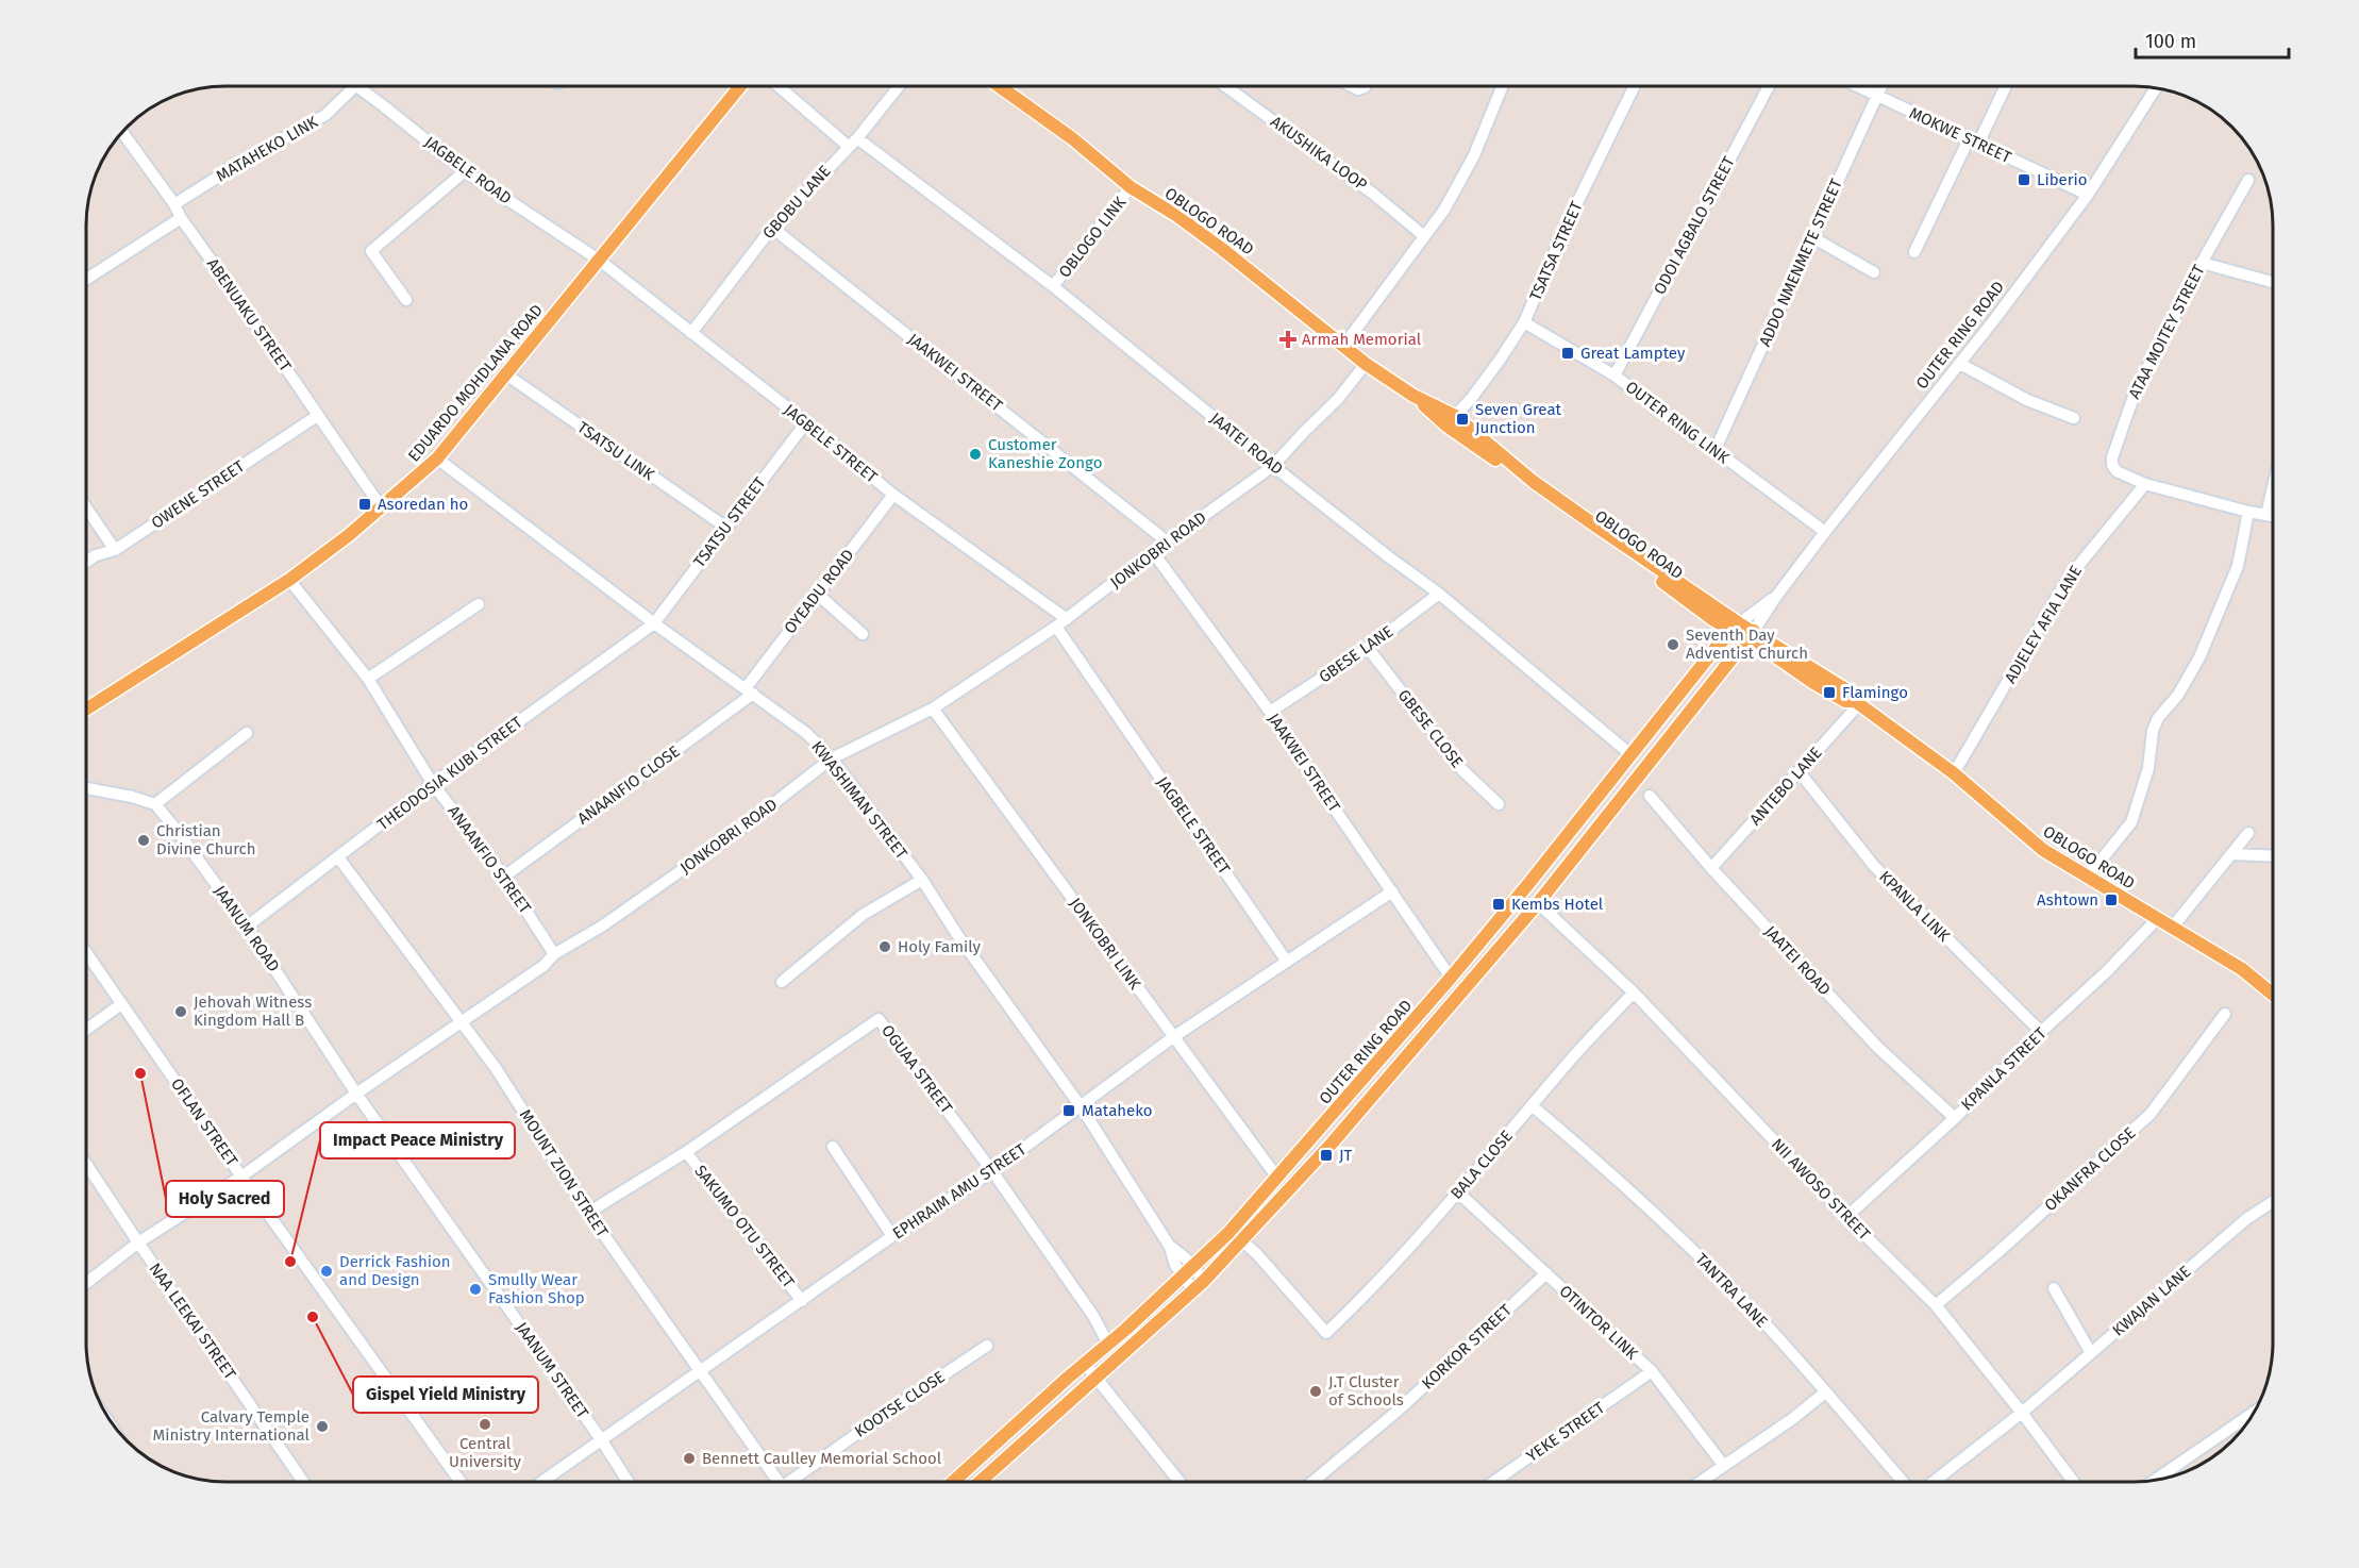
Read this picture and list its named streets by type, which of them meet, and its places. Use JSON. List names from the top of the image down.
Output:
{
  "streets": {
    "main road": ["OBLOGO ROAD", "OUTER RING ROAD", "EDUARDO MOHDLANA ROAD"],
    "street": [
      "MOKWE STREET",
      "MATAHEKO LINK",
      "AKUSHIKA LOOP",
      "JAGBELE ROAD",
      "GBOBU LANE",
      "ODOI AGBALO STREET",
      "OBLOGO LINK",
      "TSATSA STREET",
      "ADDO NMENMETE STREET",
      "ABENUAKU STREET",
      "ATAA MOITEY STREET",
      "JAAKWEI STREET",
      "OUTER RING LINK",
      "JAGBELE STREET",
      "JAATEI ROAD",
      "TSATSU LINK",
      "OWENE STREET",
      "TSATSU STREET",
      "JONKOBRI ROAD",
      "OYEADU ROAD",
      "ADJELEY AFIA LANE",
      "GBESE LANE",
      "GBESE CLOSE",
      "THEODOSIA KUBI STREET",
      "ANAANFIO CLOSE",
      "ANTEBO LANE",
      "KWASHIMAN STREET",
      "ANAANFIO STREET",
      "KPANLA LINK",
      "JAANUM ROAD",
      "JONKOBRI LINK",
      "OGUAA STREET",
      "KPANLA STREET",
      "OFLAN STREET",
      "BALA CLOSE",
      "OKANFRA CLOSE",
      "MOUNT ZION STREET",
      "NII AWOSO STREET",
      "EPHRAIM AMU STREET",
      "SAKUMO OTU STREET",
      "TANTRA LANE",
      "KWAJAN LANE",
      "NAA LEEKAI STREET",
      "OTINTOR LINK",
      "KORKOR STREET",
      "JAANUM STREET",
      "KOOTSE CLOSE",
      "YEKE STREET"
    ]
  },
  "crossings": [
    ["MOKWE STREET", "ADDO NMENMETE STREET"],
    ["MOKWE STREET", "OUTER RING ROAD"],
    ["MATAHEKO LINK", "JAGBELE ROAD"],
    ["MATAHEKO LINK", "ABENUAKU STREET"],
    ["JAGBELE ROAD", "EDUARDO MOHDLANA ROAD"],
    ["JAGBELE ROAD", "JAGBELE STREET"],
    ["GBOBU LANE", "JAAKWEI STREET"],
    ["GBOBU LANE", "JAGBELE STREET"],
    ["GBOBU LANE", "JAATEI ROAD"],
    ["OBLOGO ROAD", "OBLOGO LINK"],
    ["OBLOGO ROAD", "TSATSA STREET"],
    ["OBLOGO ROAD", "OUTER RING ROAD"],
    ["OBLOGO ROAD", "JONKOBRI ROAD"],
    ["OBLOGO ROAD", "ADJELEY AFIA LANE"],
    ["OBLOGO ROAD", "ANTEBO LANE"],
    ["OBLOGO ROAD", "KPANLA STREET"],
    ["ODOI AGBALO STREET", "OUTER RING LINK"],
    ["OBLOGO LINK", "JAATEI ROAD"],
    ["TSATSA STREET", "OUTER RING LINK"],
    ["ADDO NMENMETE STREET", "OUTER RING LINK"],
    ["ABENUAKU STREET", "EDUARDO MOHDLANA ROAD"],
    ["ABENUAKU STREET", "OWENE STREET"],
    ["ATAA MOITEY STREET", "ADJELEY AFIA LANE"],
    ["OUTER RING ROAD", "JAAKWEI STREET"],
    ["OUTER RING ROAD", "OUTER RING LINK"],
    ["OUTER RING ROAD", "JAATEI ROAD"],
    ["OUTER RING ROAD", "KWASHIMAN STREET"],
    ["OUTER RING ROAD", "JONKOBRI LINK"],
    ["OUTER RING ROAD", "OGUAA STREET"],
    ["OUTER RING ROAD", "BALA CLOSE"],
    ["OUTER RING ROAD", "NII AWOSO STREET"],
    ["JAAKWEI STREET", "JONKOBRI ROAD"],
    ["JAAKWEI STREET", "GBESE LANE"],
    ["JAAKWEI STREET", "EPHRAIM AMU STREET"],
    ["EDUARDO MOHDLANA ROAD", "JAGBELE STREET"],
    ["EDUARDO MOHDLANA ROAD", "TSATSU LINK"],
    ["EDUARDO MOHDLANA ROAD", "KWASHIMAN STREET"],
    ["EDUARDO MOHDLANA ROAD", "ANAANFIO STREET"],
    ["JAGBELE STREET", "TSATSU STREET"],
    ["JAGBELE STREET", "JONKOBRI ROAD"],
    ["JAGBELE STREET", "OYEADU ROAD"],
    ["JAGBELE STREET", "EPHRAIM AMU STREET"],
    ["JAATEI ROAD", "JONKOBRI ROAD"],
    ["JAATEI ROAD", "GBESE LANE"],
    ["JAATEI ROAD", "ANTEBO LANE"],
    ["JAATEI ROAD", "KPANLA STREET"],
    ["TSATSU LINK", "TSATSU STREET"],
    ["TSATSU STREET", "THEODOSIA KUBI STREET"],
    ["TSATSU STREET", "KWASHIMAN STREET"],
    ["JONKOBRI ROAD", "KWASHIMAN STREET"],
    ["JONKOBRI ROAD", "ANAANFIO STREET"],
    ["JONKOBRI ROAD", "JAANUM ROAD"],
    ["JONKOBRI ROAD", "JONKOBRI LINK"],
    ["JONKOBRI ROAD", "OFLAN STREET"],
    ["JONKOBRI ROAD", "MOUNT ZION STREET"],
    ["JONKOBRI ROAD", "NAA LEEKAI STREET"],
    ["JONKOBRI ROAD", "JAANUM STREET"],
    ["OYEADU ROAD", "ANAANFIO CLOSE"],
    ["OYEADU ROAD", "KWASHIMAN STREET"],
    ["GBESE LANE", "GBESE CLOSE"],
    ["THEODOSIA KUBI STREET", "KWASHIMAN STREET"],
    ["THEODOSIA KUBI STREET", "ANAANFIO STREET"],
    ["THEODOSIA KUBI STREET", "JAANUM ROAD"],
    ["THEODOSIA KUBI STREET", "MOUNT ZION STREET"],
    ["ANAANFIO CLOSE", "KWASHIMAN STREET"],
    ["ANAANFIO CLOSE", "ANAANFIO STREET"],
    ["ANTEBO LANE", "KPANLA LINK"],
    ["KWASHIMAN STREET", "EPHRAIM AMU STREET"],
    ["KPANLA LINK", "KPANLA STREET"],
    ["JAANUM ROAD", "JAANUM STREET"],
    ["JONKOBRI LINK", "EPHRAIM AMU STREET"],
    ["OGUAA STREET", "MOUNT ZION STREET"],
    ["OGUAA STREET", "EPHRAIM AMU STREET"],
    ["OGUAA STREET", "SAKUMO OTU STREET"],
    ["KPANLA STREET", "NII AWOSO STREET"],
    ["BALA CLOSE", "NII AWOSO STREET"],
    ["BALA CLOSE", "TANTRA LANE"],
    ["BALA CLOSE", "OTINTOR LINK"],
    ["OKANFRA CLOSE", "NII AWOSO STREET"],
    ["MOUNT ZION STREET", "EPHRAIM AMU STREET"],
    ["NII AWOSO STREET", "KWAJAN LANE"],
    ["EPHRAIM AMU STREET", "SAKUMO OTU STREET"],
    ["EPHRAIM AMU STREET", "JAANUM STREET"],
    ["OTINTOR LINK", "KORKOR STREET"],
    ["OTINTOR LINK", "YEKE STREET"]
  ],
  "places": {
    "transit": [
      "Liberio",
      "Great Lamptey",
      "Seven Great Junction",
      "Asoredan ho",
      "Flamingo",
      "Ashtown",
      "Kembs Hotel",
      "Mataheko",
      "JT"
    ],
    "health": ["Armah Memorial"],
    "other": [
      "Customer Kaneshie Zongo",
      "Seventh Day Adventist Church",
      "Christian Divine Church",
      "Holy Family",
      "Jehovah Witness Kingdom Hall B",
      "Holy Sacred",
      "Impact Peace Ministry",
      "Derrick Fashion and Design",
      "Smully Wear Fashion Shop",
      "Gispel Yield Ministry",
      "J.T Cluster of Schools",
      "Central University",
      "Calvary Temple Ministry International",
      "Bennett Caulley Memorial School"
    ]
  },
  "scale_bar": "100 m"
}
